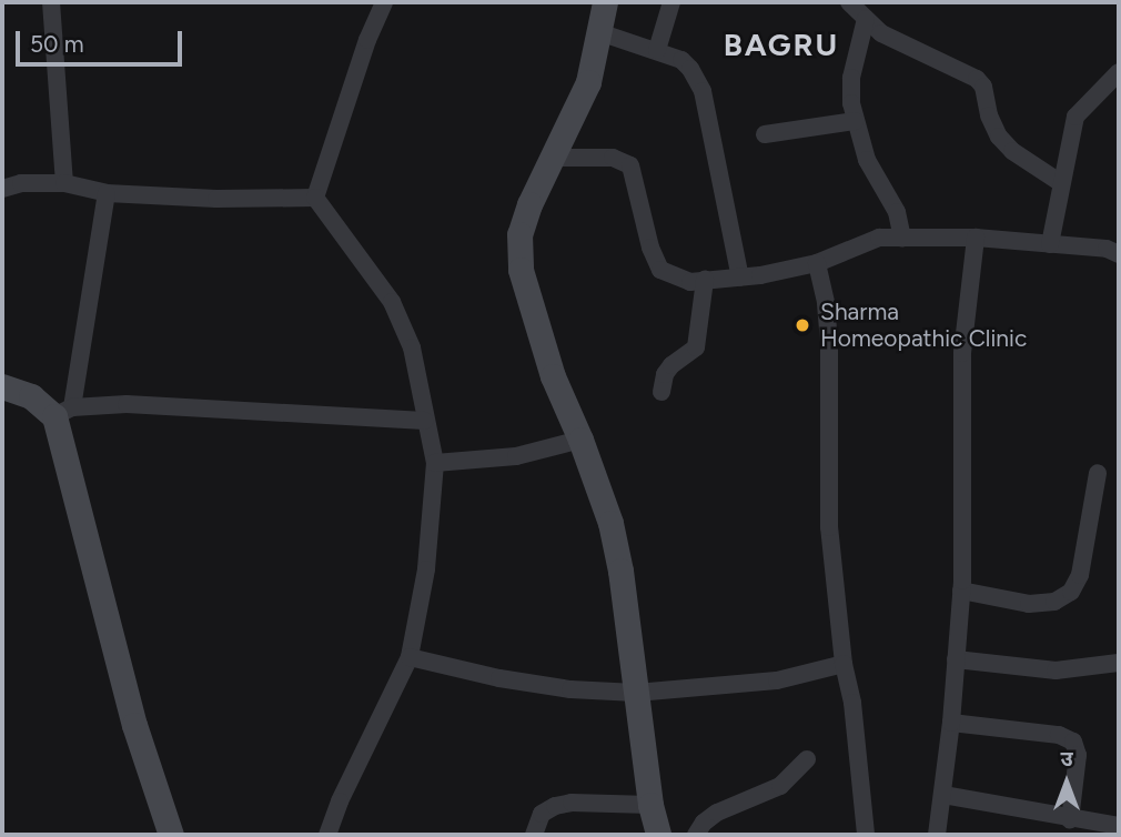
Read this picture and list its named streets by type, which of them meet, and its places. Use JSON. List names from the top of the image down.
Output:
{
  "districts": ["BAGRU"],
  "places": ["Sharma Homeopathic Clinic"],
  "scale_bar": "50 m",
  "north": "top"
}
